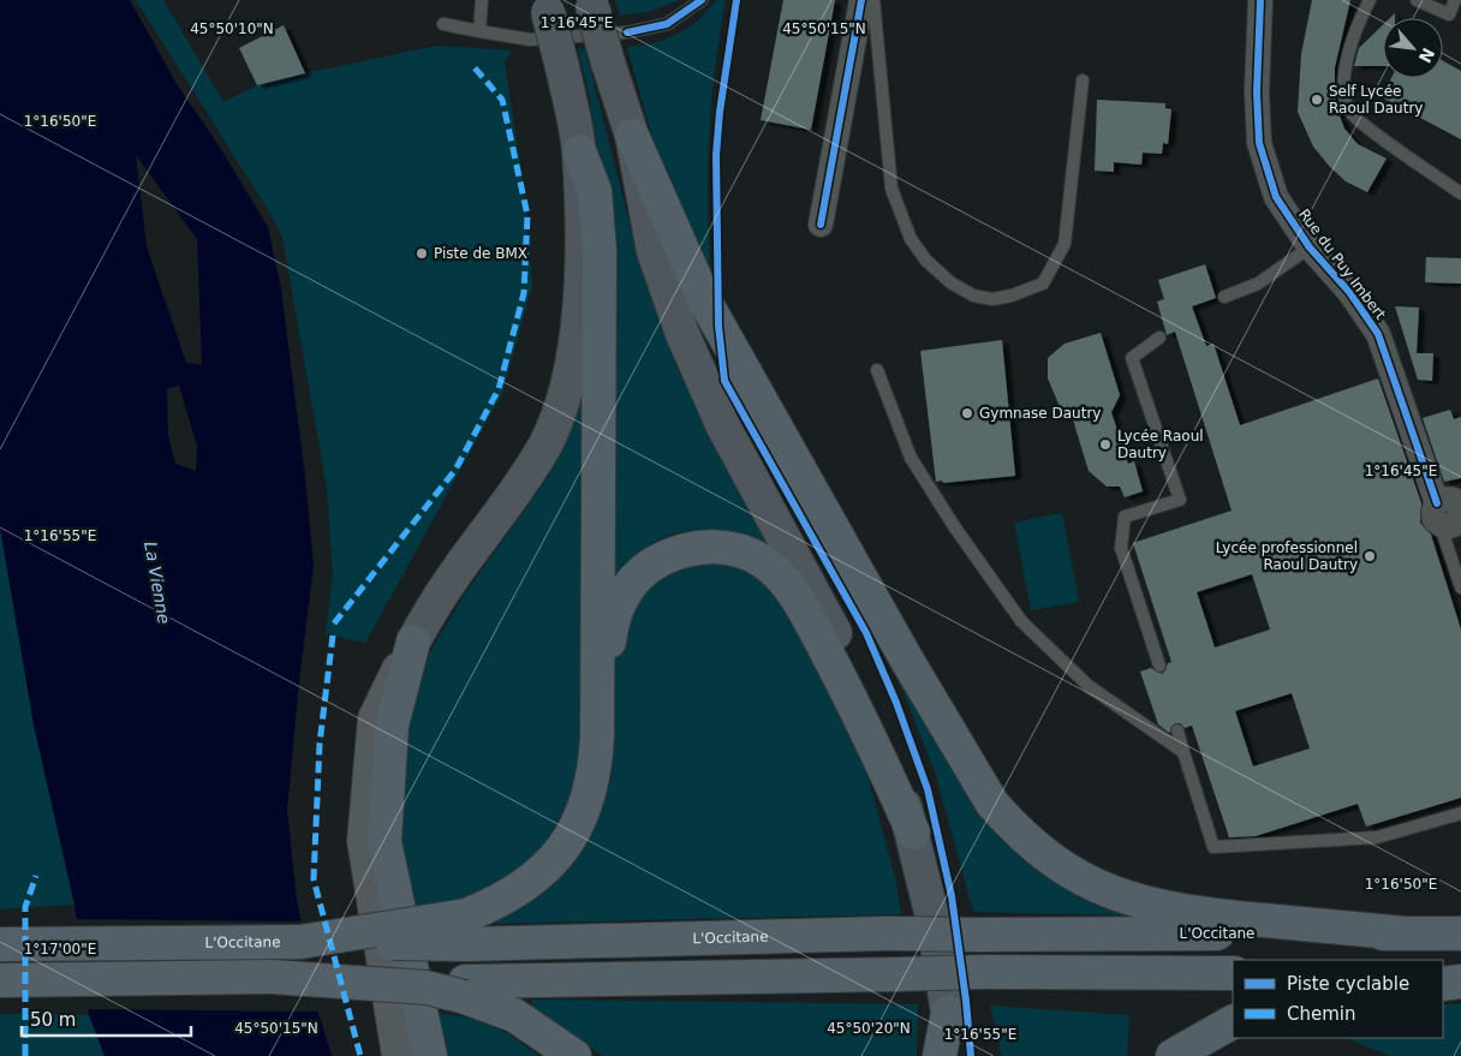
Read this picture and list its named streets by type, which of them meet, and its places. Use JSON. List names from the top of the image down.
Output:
{
  "streets": {
    "highway": ["L'Occitane"],
    "street": ["Rue du Puy Imbert"]
  },
  "water": ["La Vienne"],
  "places": [
    "Self Lycée Raoul Dautry",
    "Piste de BMX",
    "Gymnase Dautry",
    "Lycée Raoul Dautry",
    "Lycée professionnel Raoul Dautry"
  ],
  "legend": ["Piste cyclable", "Chemin"],
  "scale_bar": "50 m",
  "north": "bottom right",
  "coordinates": [
    "1°16'45\"E",
    "45°50'10\"N",
    "45°50'15\"N",
    "1°16'50\"E",
    "1°16'55\"E",
    "1°17'00\"E",
    "45°50'20\"N"
  ]
}
